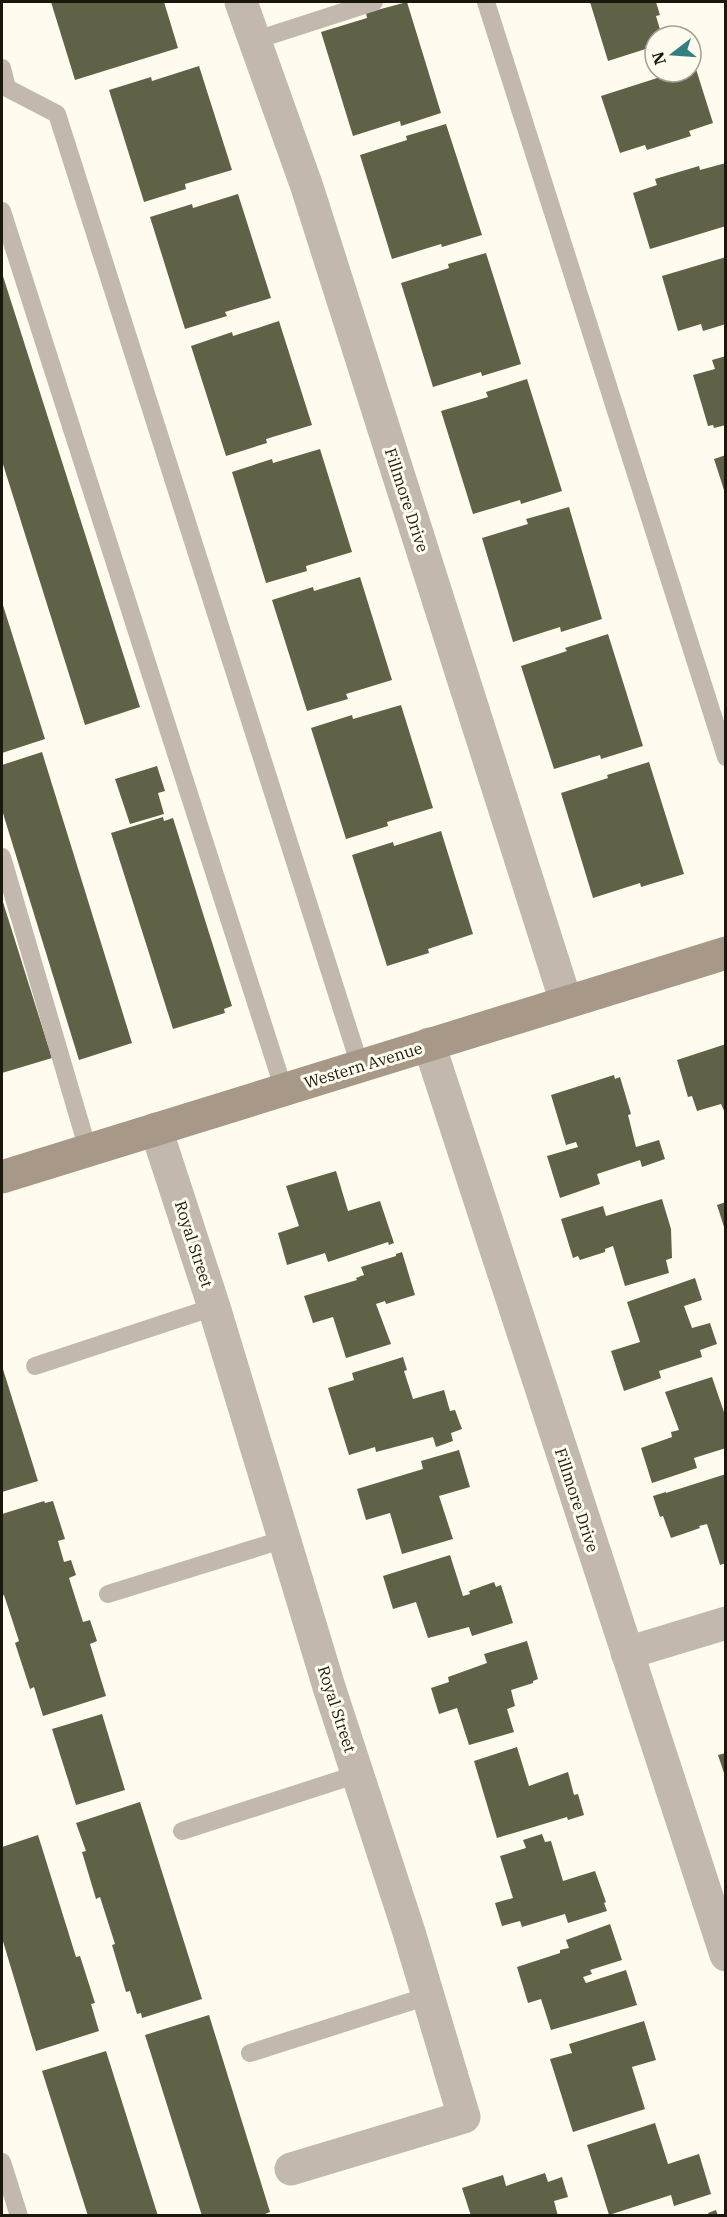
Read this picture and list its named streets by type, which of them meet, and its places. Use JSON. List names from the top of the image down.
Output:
{
  "streets": {
    "main road": ["Western Avenue"],
    "street": ["Fillmore Drive", "Royal Street"]
  },
  "crossings": [
    ["Fillmore Drive", "Western Avenue"],
    ["Western Avenue", "Royal Street"]
  ],
  "north": "left"
}
